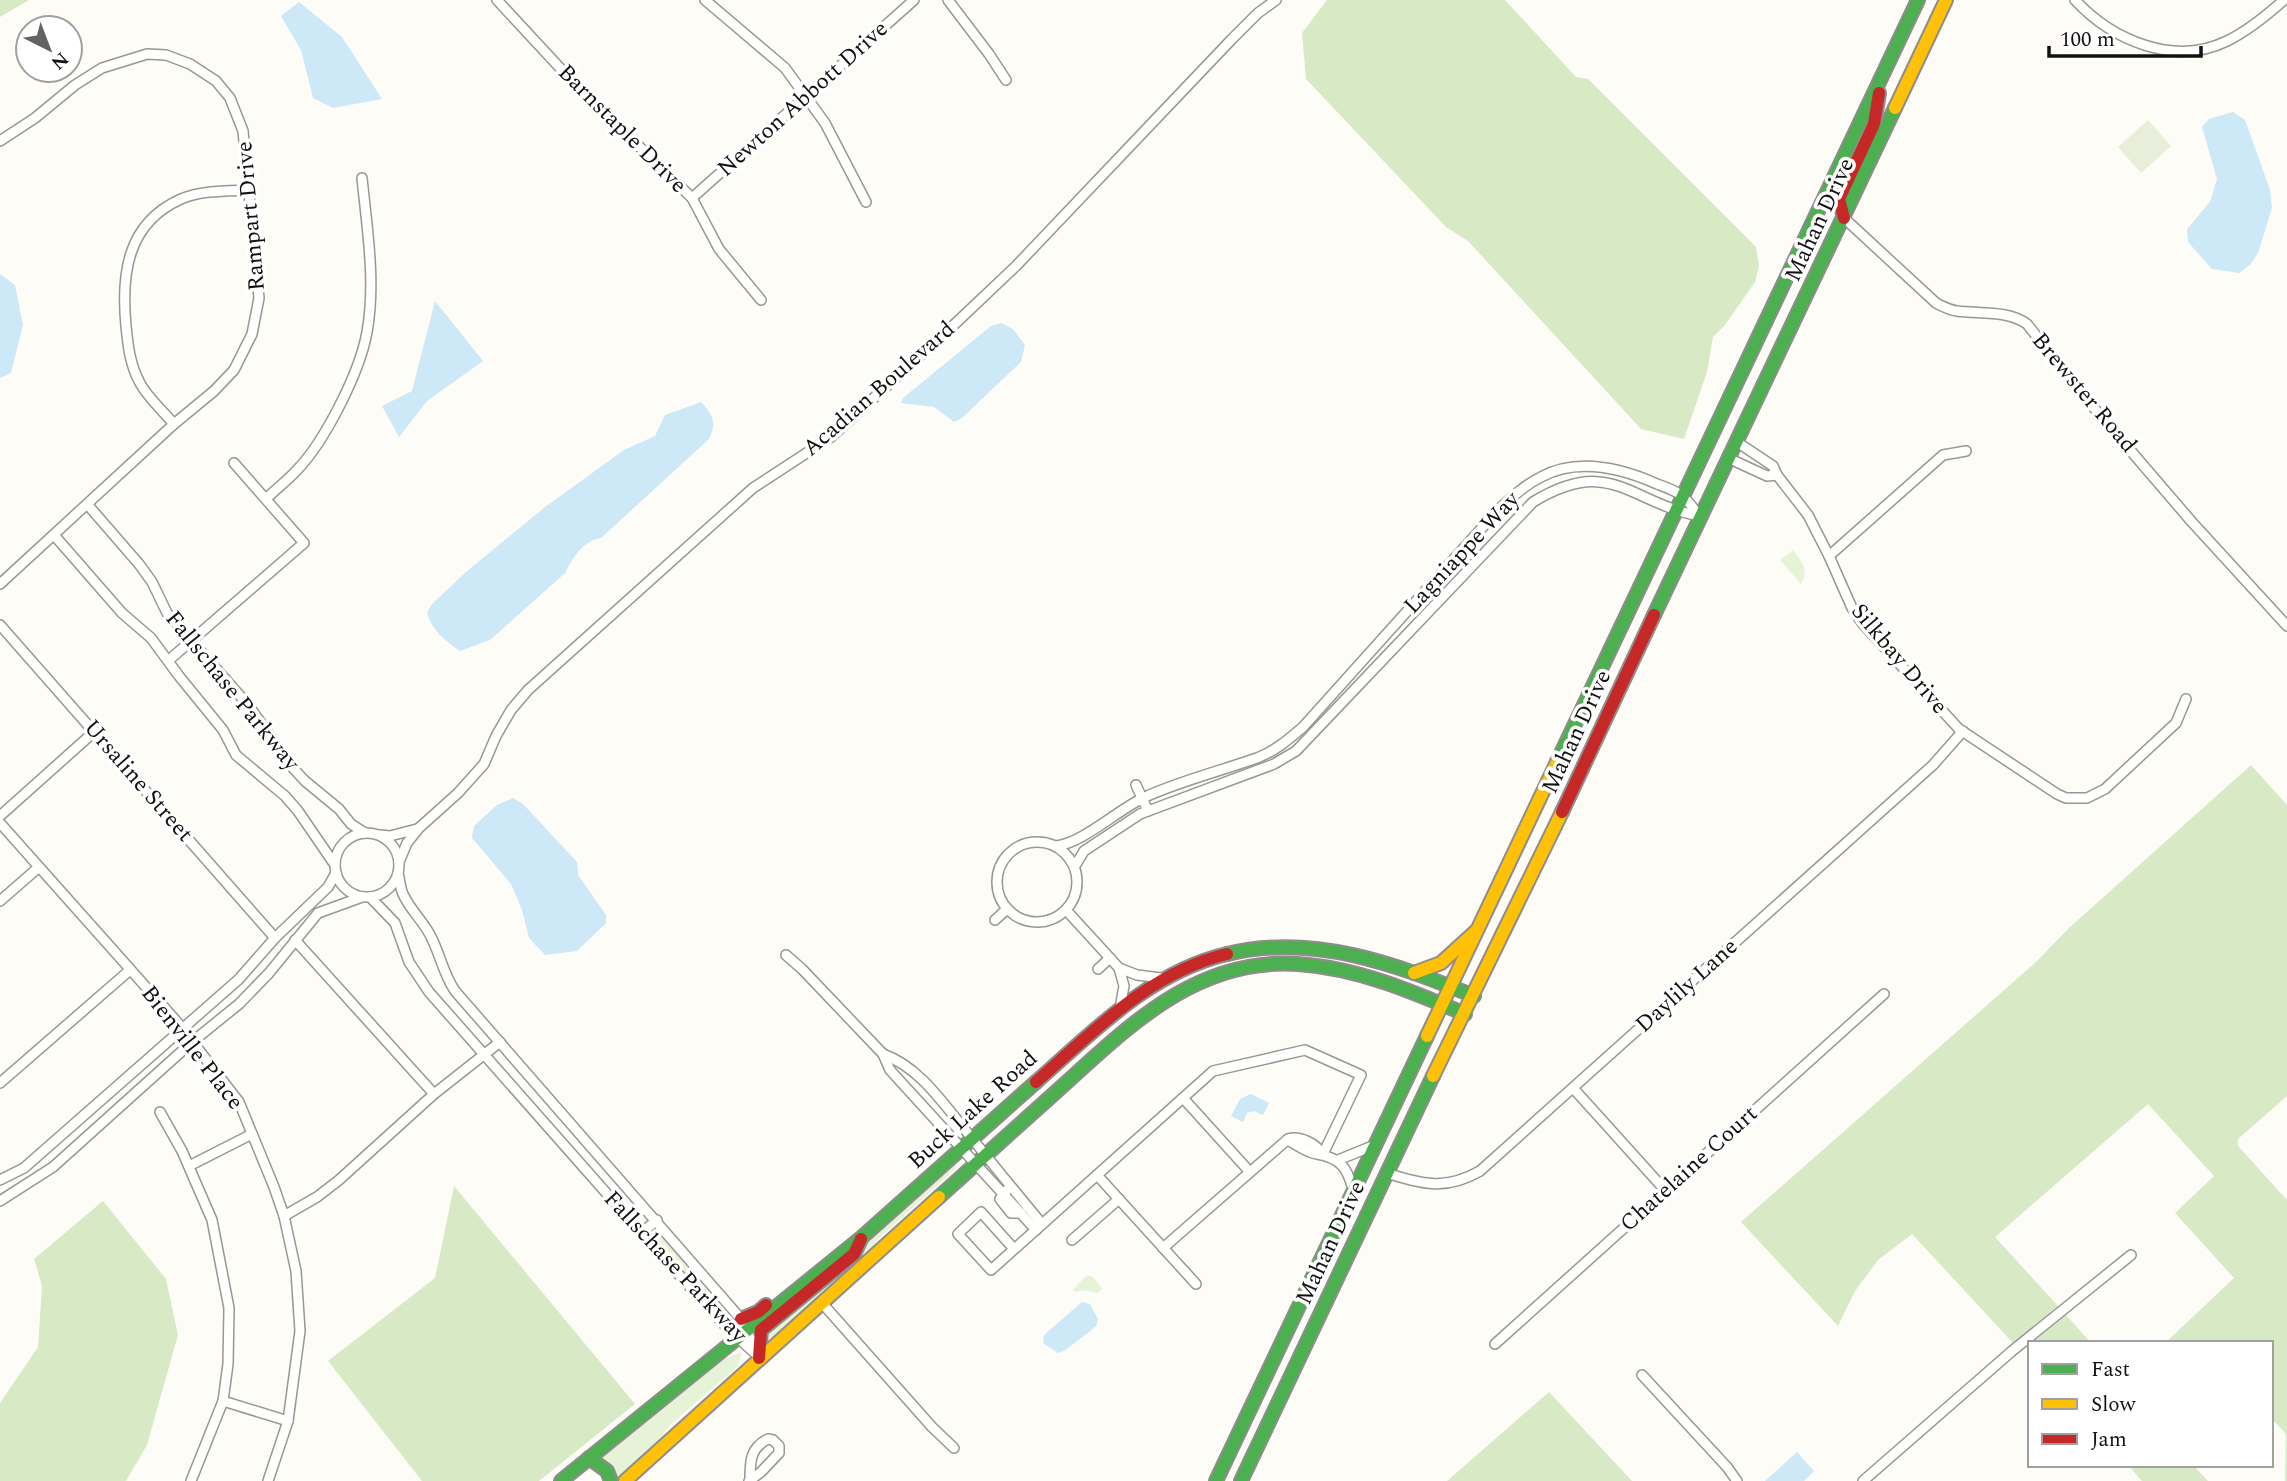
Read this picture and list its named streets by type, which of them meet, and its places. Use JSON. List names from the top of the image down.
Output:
{
  "streets": {
    "main road": ["Mahan Drive", "Buck Lake Road"],
    "street": [
      "Newton Abbott Drive",
      "Barnstaple Drive",
      "Rampart Drive",
      "Acadian Boulevard",
      "Brewster Road",
      "Lagniappe Way",
      "Silkbay Drive",
      "Fallschase Parkway",
      "Ursaline Street",
      "Daylily Lane",
      "Bienville Place",
      "Chatelaine Court"
    ]
  },
  "crossings": [
    ["Newton Abbott Drive", "Barnstaple Drive"],
    ["Rampart Drive", "Fallschase Parkway"],
    ["Mahan Drive", "Brewster Road"],
    ["Mahan Drive", "Lagniappe Way"],
    ["Mahan Drive", "Silkbay Drive"],
    ["Mahan Drive", "Daylily Lane"],
    ["Mahan Drive", "Buck Lake Road"],
    ["Acadian Boulevard", "Fallschase Parkway"],
    ["Silkbay Drive", "Daylily Lane"],
    ["Fallschase Parkway", "Buck Lake Road"]
  ],
  "legend": ["Fast", "Slow", "Jam"],
  "scale_bar": "100 m",
  "north": "bottom right"
}
